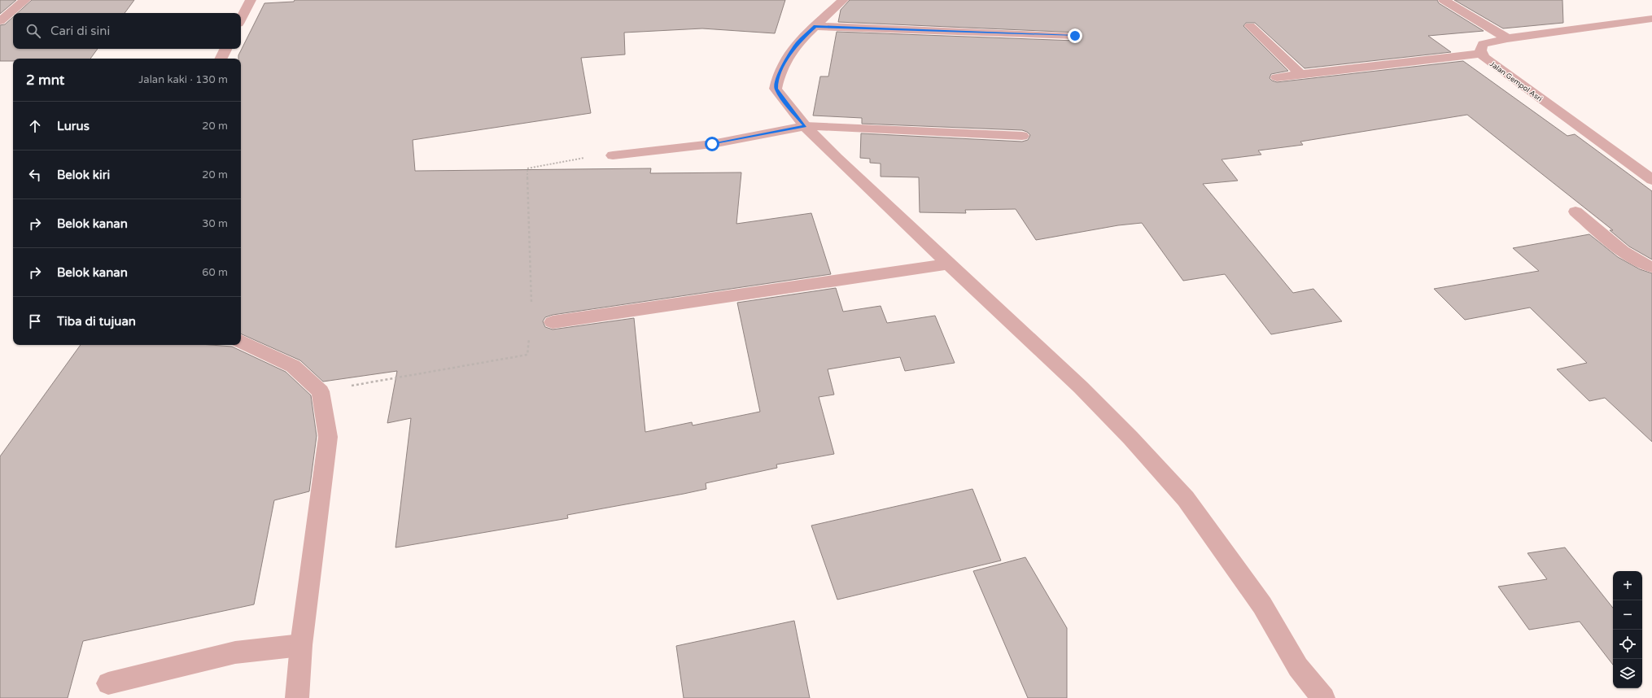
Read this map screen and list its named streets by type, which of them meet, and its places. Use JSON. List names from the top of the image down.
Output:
{
  "streets": {
    "street": ["Jalan Gempol Asri"]
  },
  "page": {
    "search": "Cari di sini",
    "heading": ["2 mnt", "Jalan kaki · 130 m"],
    "list": [
      ["Lurus", "20 m"],
      ["Belok kiri", "20 m"],
      ["Belok kanan", "30 m"],
      ["Belok kanan", "60 m"],
      "Tiba di tujuan"
    ],
    "map_buttons": ["+", "−"]
  }
}
